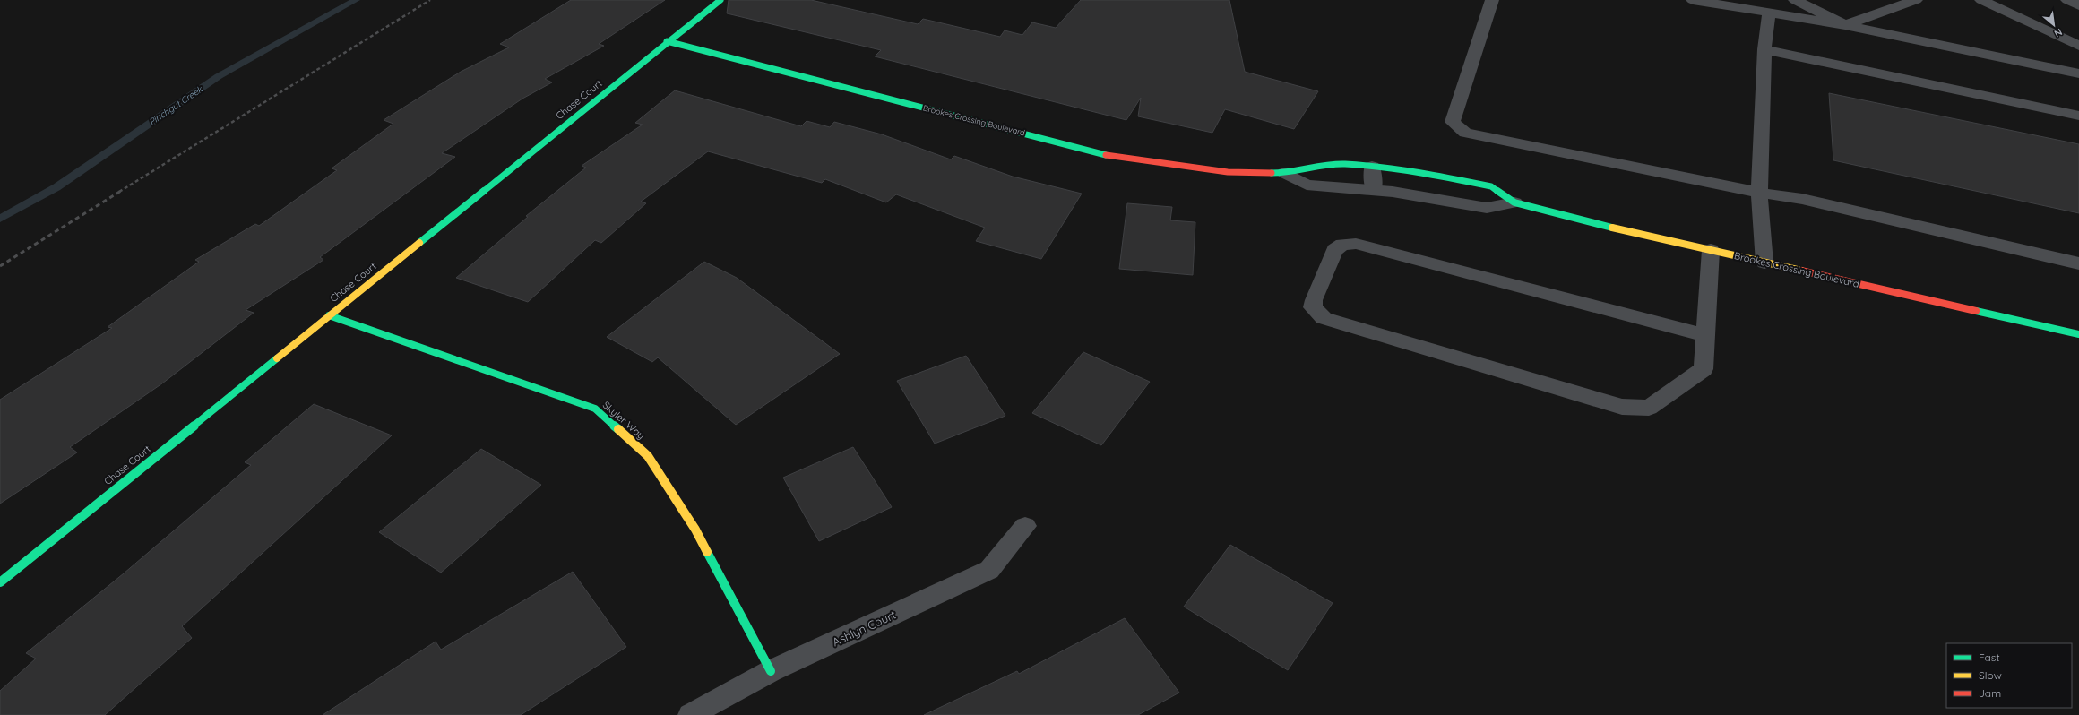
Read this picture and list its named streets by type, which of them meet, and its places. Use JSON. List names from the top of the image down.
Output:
{
  "streets": {
    "street": [
      "Chase Court",
      "Brookes Crossing Boulevard",
      "Skyler Way",
      "Ashlyn Court"
    ]
  },
  "crossings": [
    ["Chase Court", "Brookes Crossing Boulevard"],
    ["Chase Court", "Skyler Way"],
    ["Skyler Way", "Ashlyn Court"]
  ],
  "water": ["Pinchgut Creek"],
  "legend": ["Fast", "Slow", "Jam"],
  "north": "bottom right"
}
